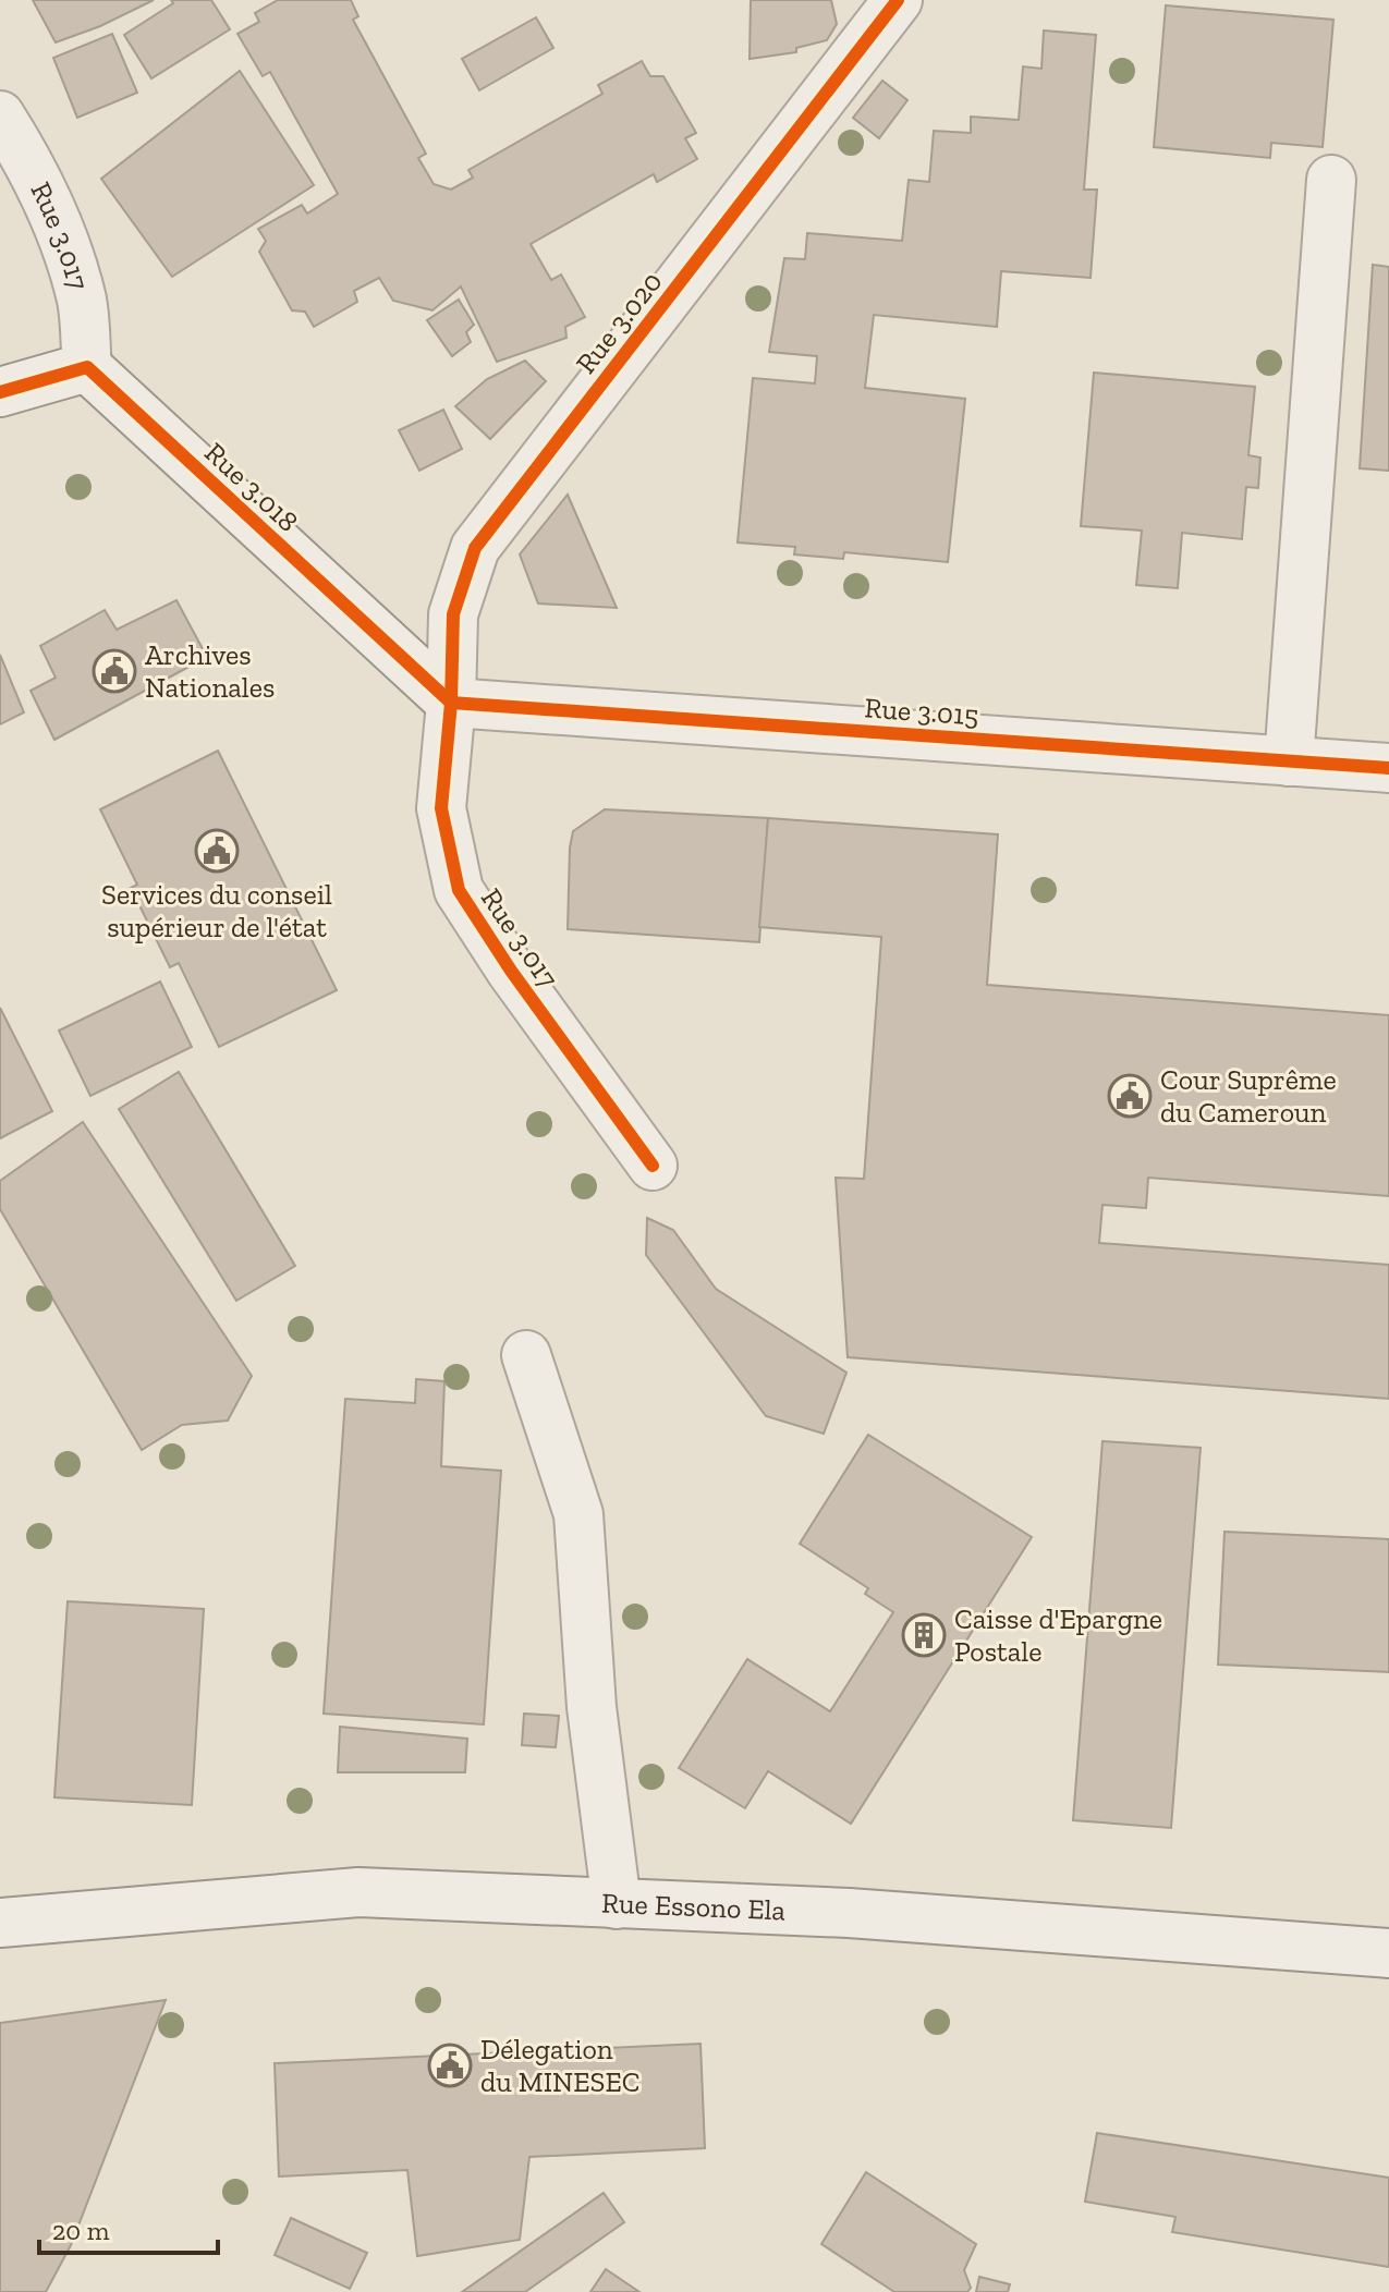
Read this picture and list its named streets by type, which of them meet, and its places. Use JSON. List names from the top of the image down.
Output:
{
  "streets": {
    "street": [
      "Rue 3.017",
      "Rue 3.020",
      "Rue 3.018",
      "Rue 3.015",
      "Rue Essono Ela"
    ]
  },
  "crossings": [
    ["Rue 3.017", "Rue 3.020"],
    ["Rue 3.017", "Rue 3.018"],
    ["Rue 3.017", "Rue 3.015"],
    ["Rue 3.020", "Rue 3.018"],
    ["Rue 3.020", "Rue 3.015"],
    ["Rue 3.018", "Rue 3.015"]
  ],
  "places": {
    "public building": [
      "Archives Nationales",
      "Services du conseil supérieur de l'état",
      "Cour Suprême du Cameroun",
      "Délegation du MINESEC"
    ],
    "building": ["Caisse d'Epargne Postale"]
  },
  "scale_bar": "20 m"
}
